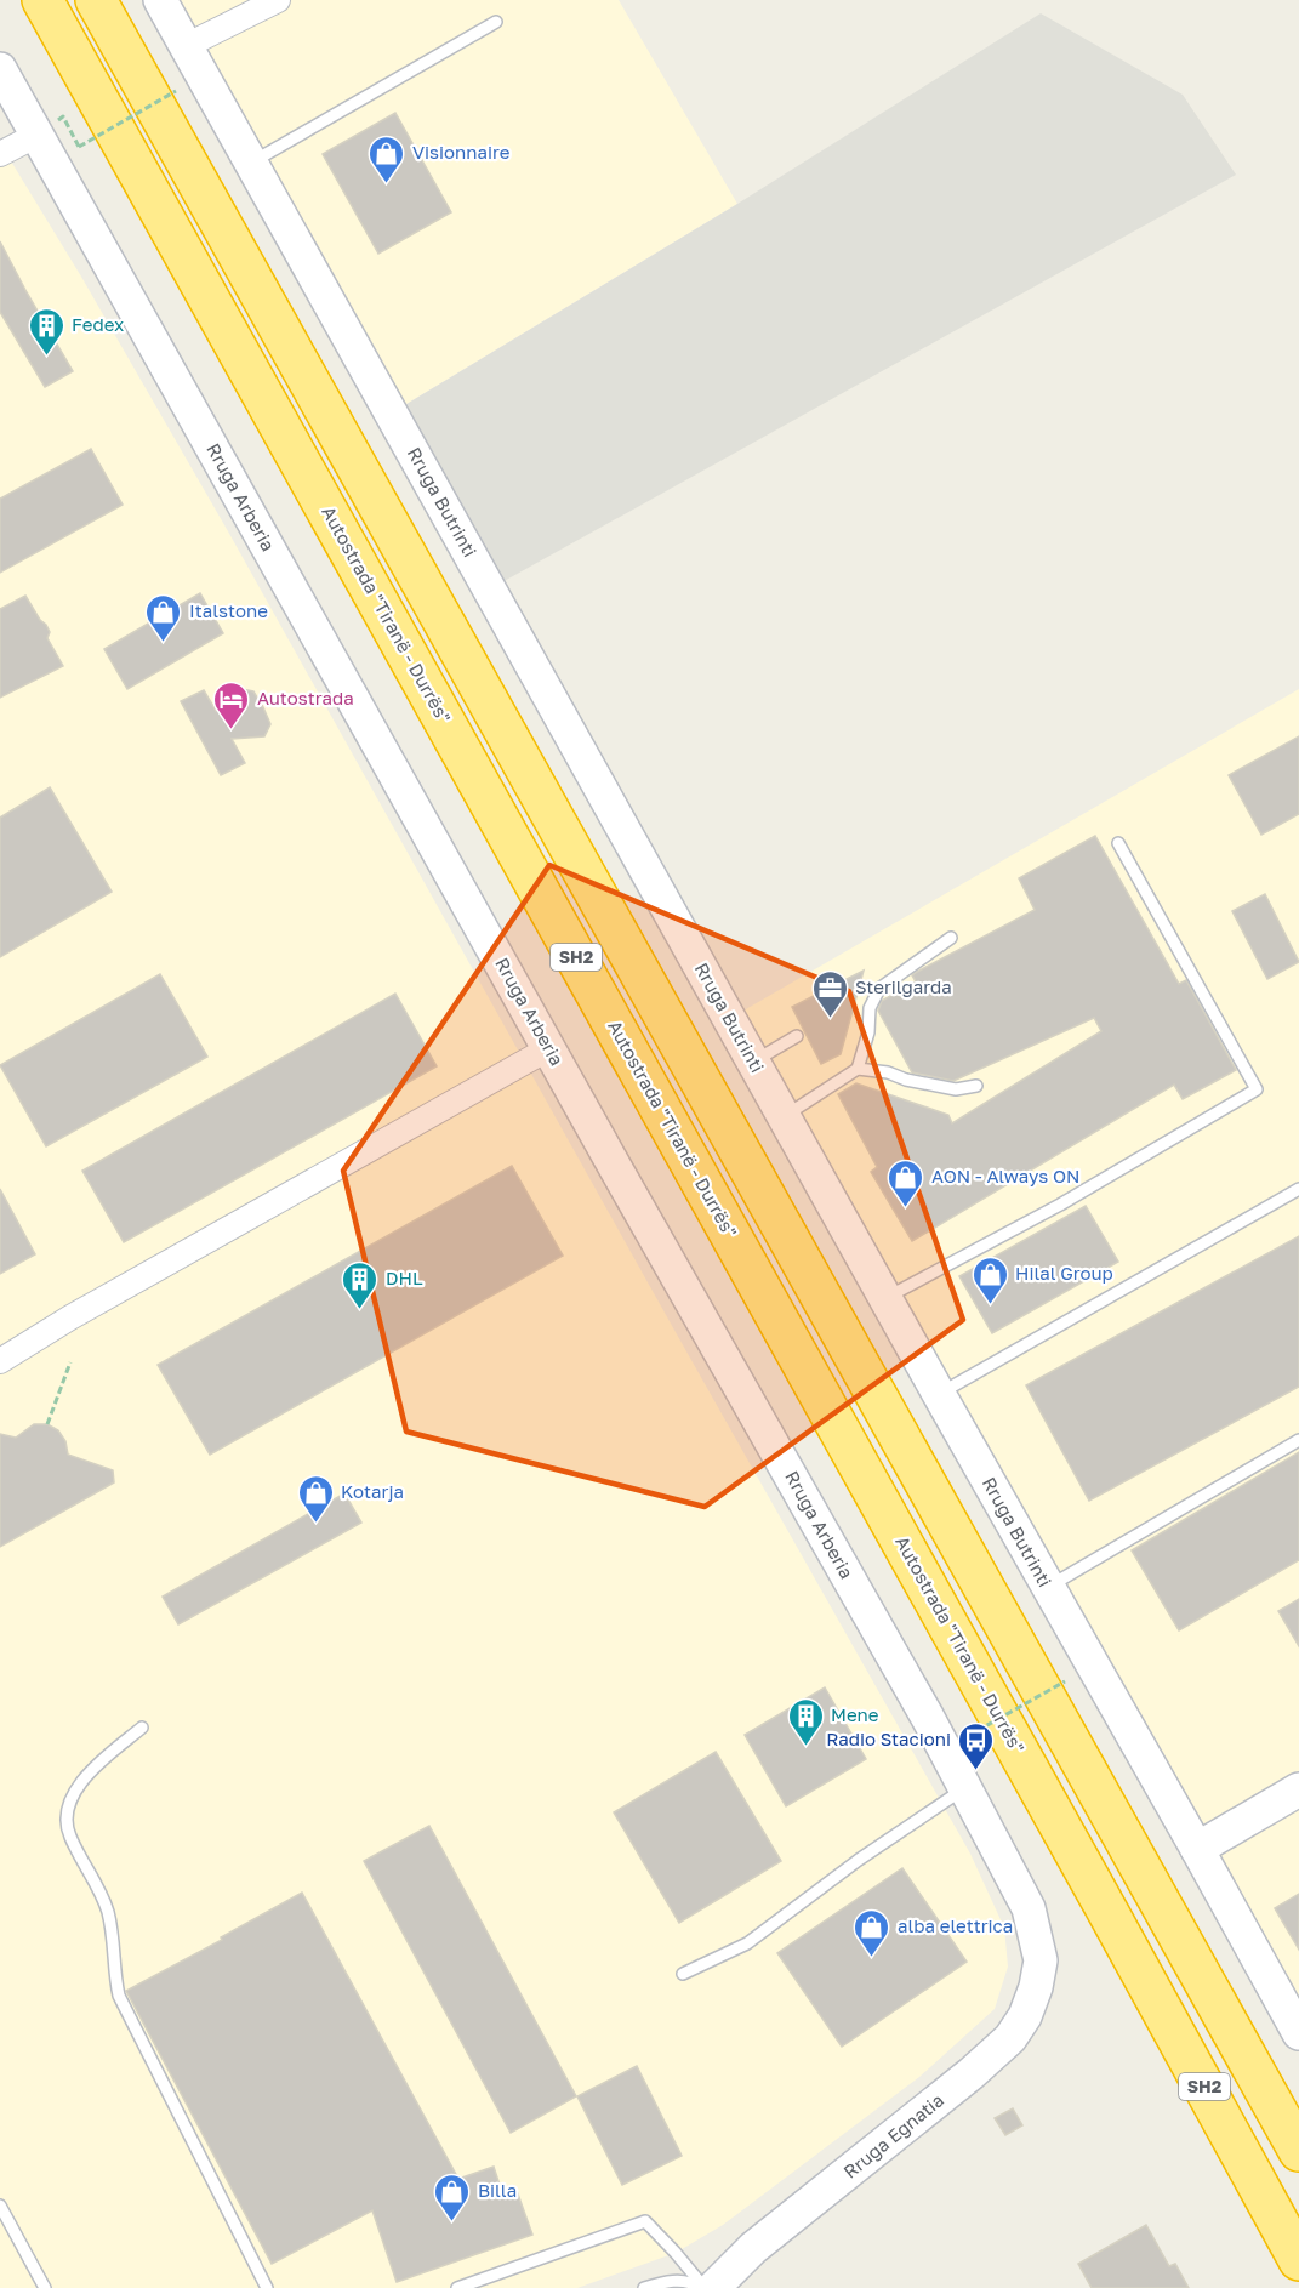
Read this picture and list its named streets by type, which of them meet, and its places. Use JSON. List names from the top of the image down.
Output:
{
  "streets": {
    "highway": ["Autostrada \"Tiranë - Durrës\"", "SH2"],
    "main road": ["Rruga Arberia", "Rruga Butrinti", "Rruga Egnatia"]
  },
  "crossings": [
    ["Rruga Arberia", "Rruga Egnatia"]
  ],
  "places": {
    "shop": [
      "Visionnaire",
      "Italstone",
      "AON - Always ON",
      "Hilal Group",
      "Kotarja",
      "alba elettrica",
      "Billa"
    ],
    "building": ["Fedex", "DHL", "Mene"],
    "hotel": ["Autostrada"],
    "office": ["Sterilgarda"],
    "bus stop": ["Radio Stacioni"]
  }
}
